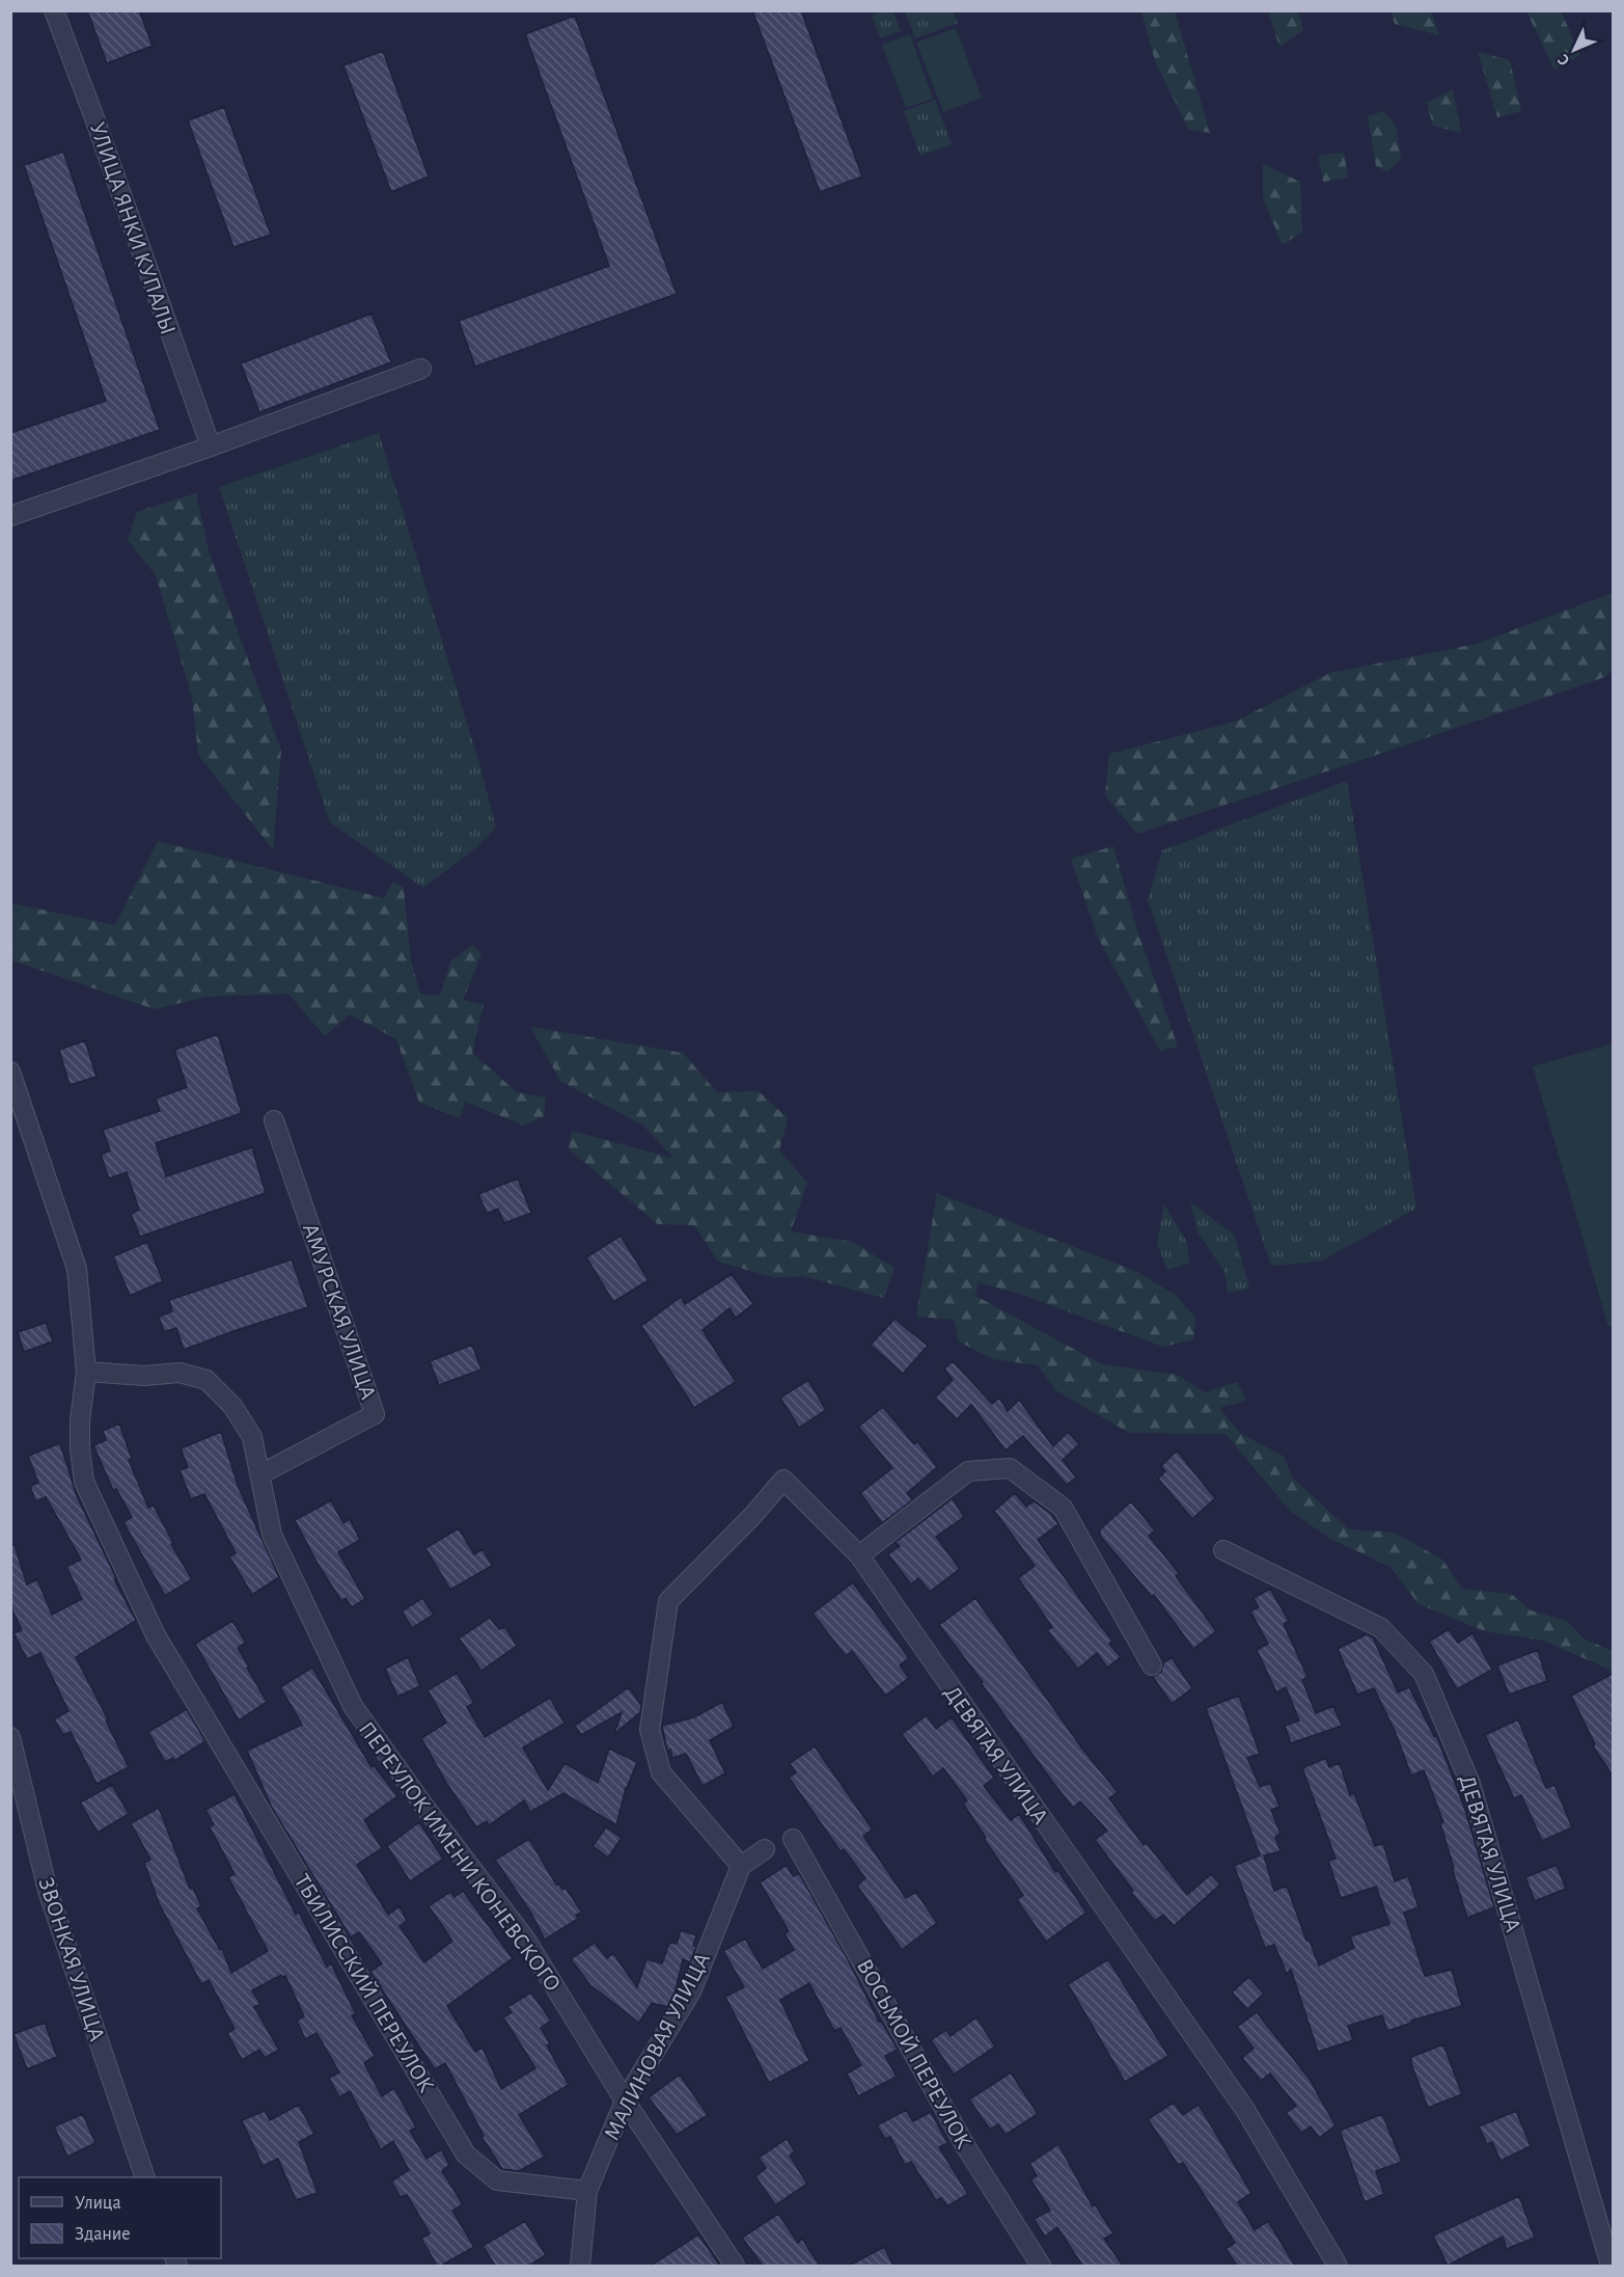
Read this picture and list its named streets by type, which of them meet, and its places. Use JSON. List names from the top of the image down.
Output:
{
  "streets": {
    "street": [
      "УЛИЦА ЯНКИ КУПАЛЫ",
      "АМУРСКАЯ УЛИЦА",
      "ДЕВЯТАЯ УЛИЦА",
      "ПЕРЕУЛОК ИМЕНИ КОНЕВСКОГО",
      "ЗВОНКАЯ УЛИЦА",
      "ТБИЛИССКИЙ ПЕРЕУЛОК",
      "МАЛИНОВАЯ УЛИЦА",
      "ВОСЬМОЙ ПЕРЕУЛОК"
    ]
  },
  "crossings": [
    ["АМУРСКАЯ УЛИЦА", "ПЕРЕУЛОК ИМЕНИ КОНЕВСКОГО"],
    ["ДЕВЯТАЯ УЛИЦА", "МАЛИНОВАЯ УЛИЦА"],
    ["ПЕРЕУЛОК ИМЕНИ КОНЕВСКОГО", "ТБИЛИССКИЙ ПЕРЕУЛОК"],
    ["ПЕРЕУЛОК ИМЕНИ КОНЕВСКОГО", "МАЛИНОВАЯ УЛИЦА"],
    ["ТБИЛИССКИЙ ПЕРЕУЛОК", "МАЛИНОВАЯ УЛИЦА"]
  ],
  "legend": ["Улица", "Здание"],
  "north": "bottom left"
}
